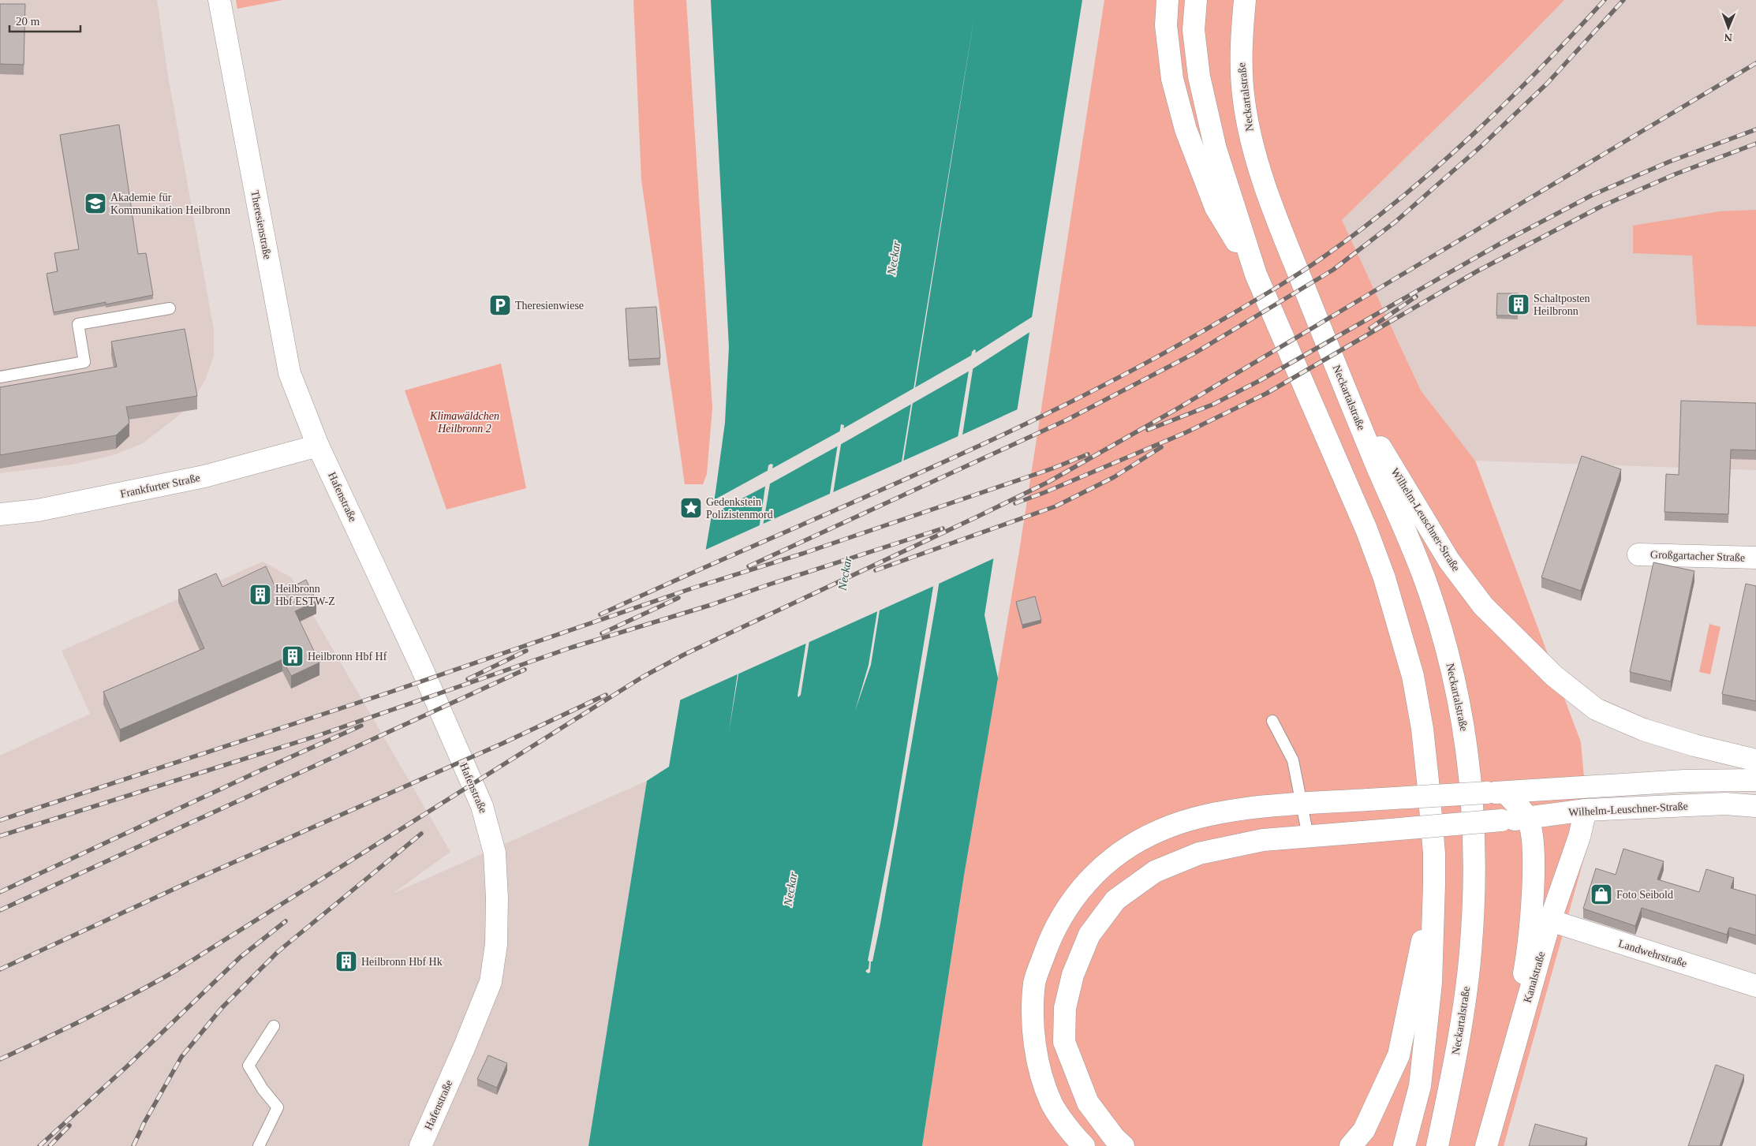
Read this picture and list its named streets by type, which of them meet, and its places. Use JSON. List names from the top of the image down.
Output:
{
  "streets": {
    "main road": [
      "Neckartalstraße",
      "Theresienstraße",
      "Frankfurter Straße",
      "Hafenstraße",
      "Wilhelm-Leuschner-Straße",
      "Großgartacher Straße",
      "Landwehrstraße",
      "Kanalstraße"
    ]
  },
  "crossings": [
    ["Neckartalstraße", "Wilhelm-Leuschner-Straße"],
    ["Theresienstraße", "Frankfurter Straße"],
    ["Theresienstraße", "Hafenstraße"],
    ["Frankfurter Straße", "Hafenstraße"],
    ["Wilhelm-Leuschner-Straße", "Kanalstraße"],
    ["Landwehrstraße", "Kanalstraße"]
  ],
  "water": ["Neckar"],
  "parks": ["Klimawäldchen Heilbronn 2"],
  "places": {
    "school or university": ["Akademie für Kommunikation Heilbronn"],
    "building": [
      "Schaltposten Heilbronn",
      "Heilbronn Hbf ESTW-Z",
      "Heilbronn Hbf Hf",
      "Heilbronn Hbf Hk"
    ],
    "parking": ["Theresienwiese"],
    "place": ["Gedenkstein Polizistenmord"],
    "shop": ["Foto Seibold"]
  },
  "scale_bar": "20 m",
  "north": "bottom"
}
